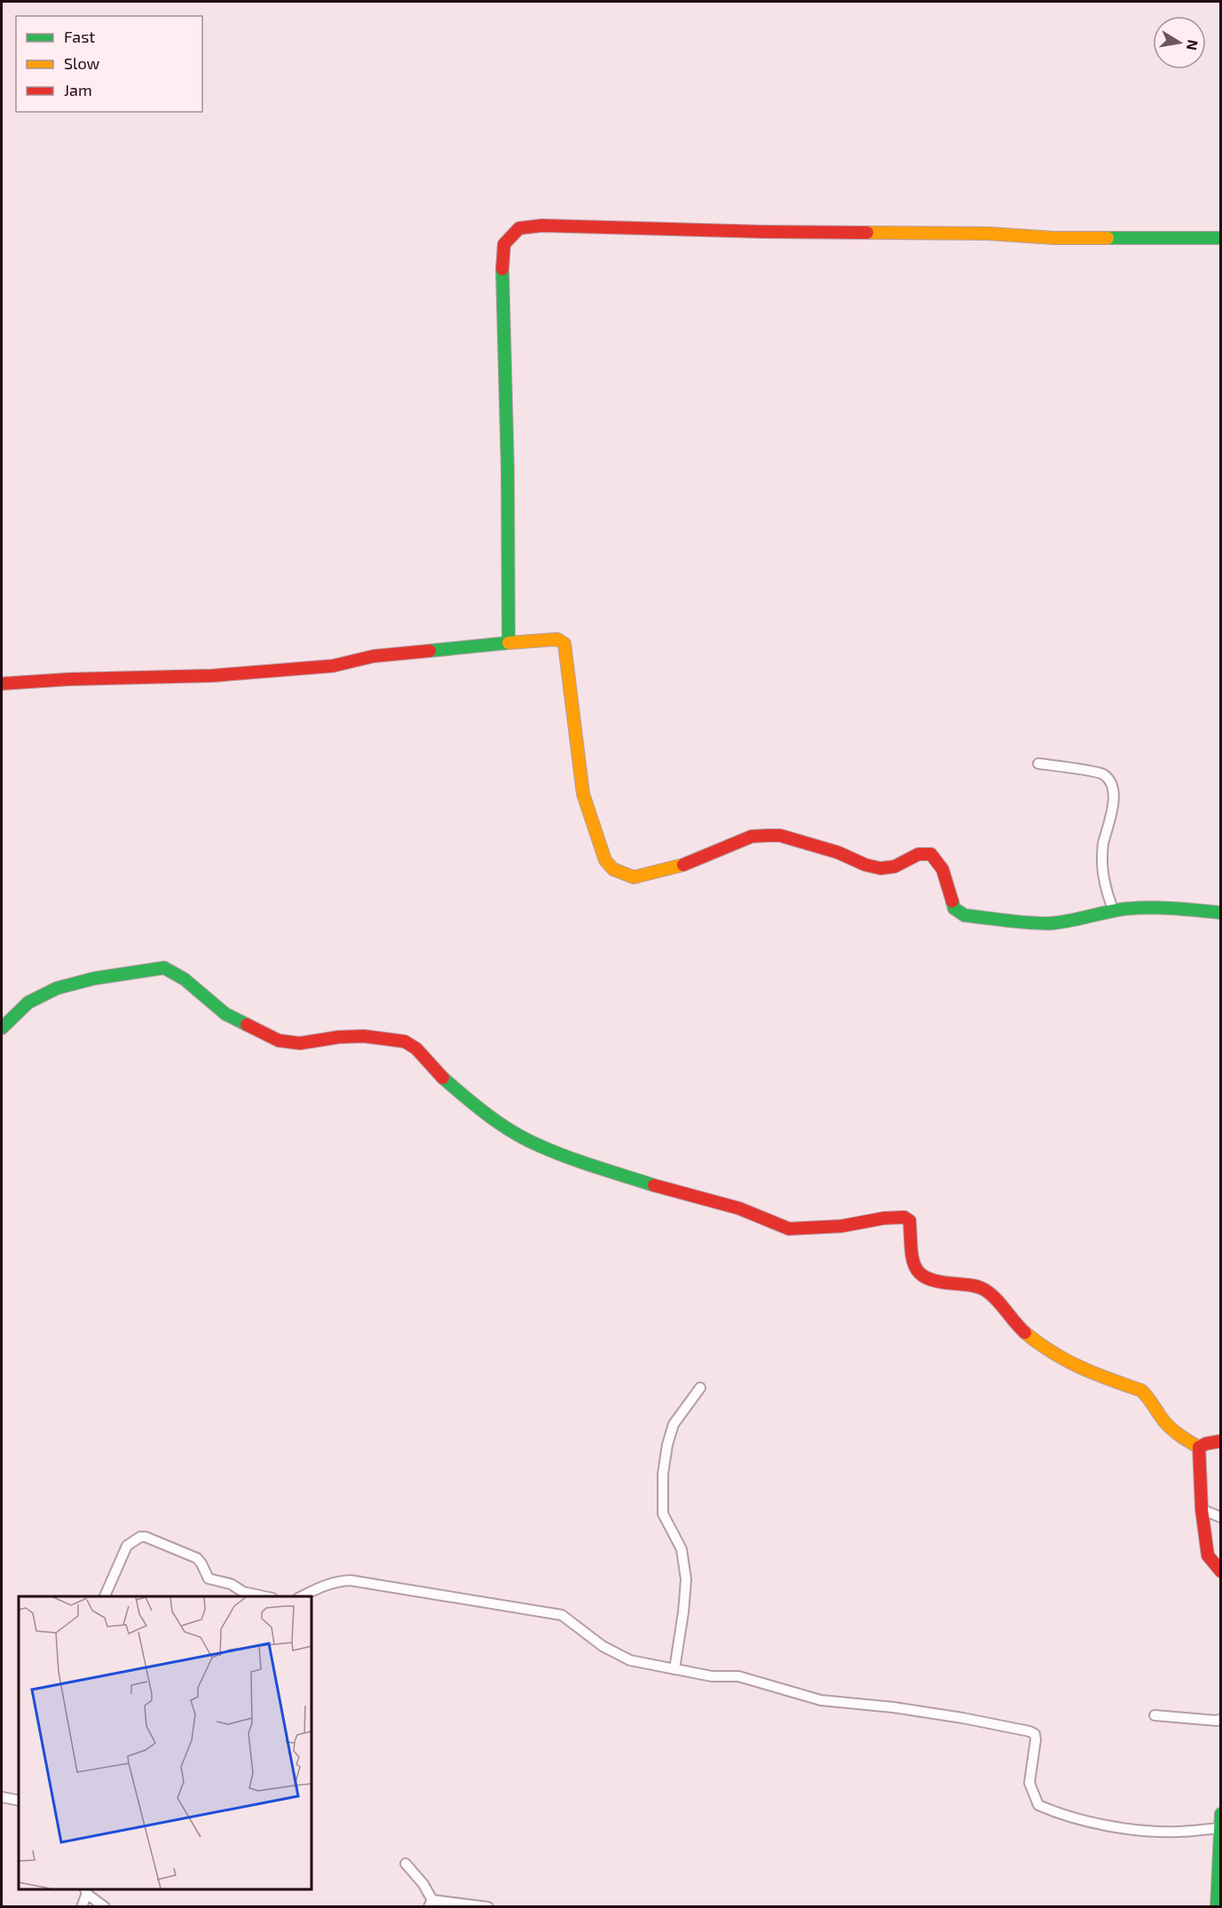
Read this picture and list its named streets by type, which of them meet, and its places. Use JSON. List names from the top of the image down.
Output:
{
  "legend": ["Fast", "Slow", "Jam"],
  "north": "right"
}
